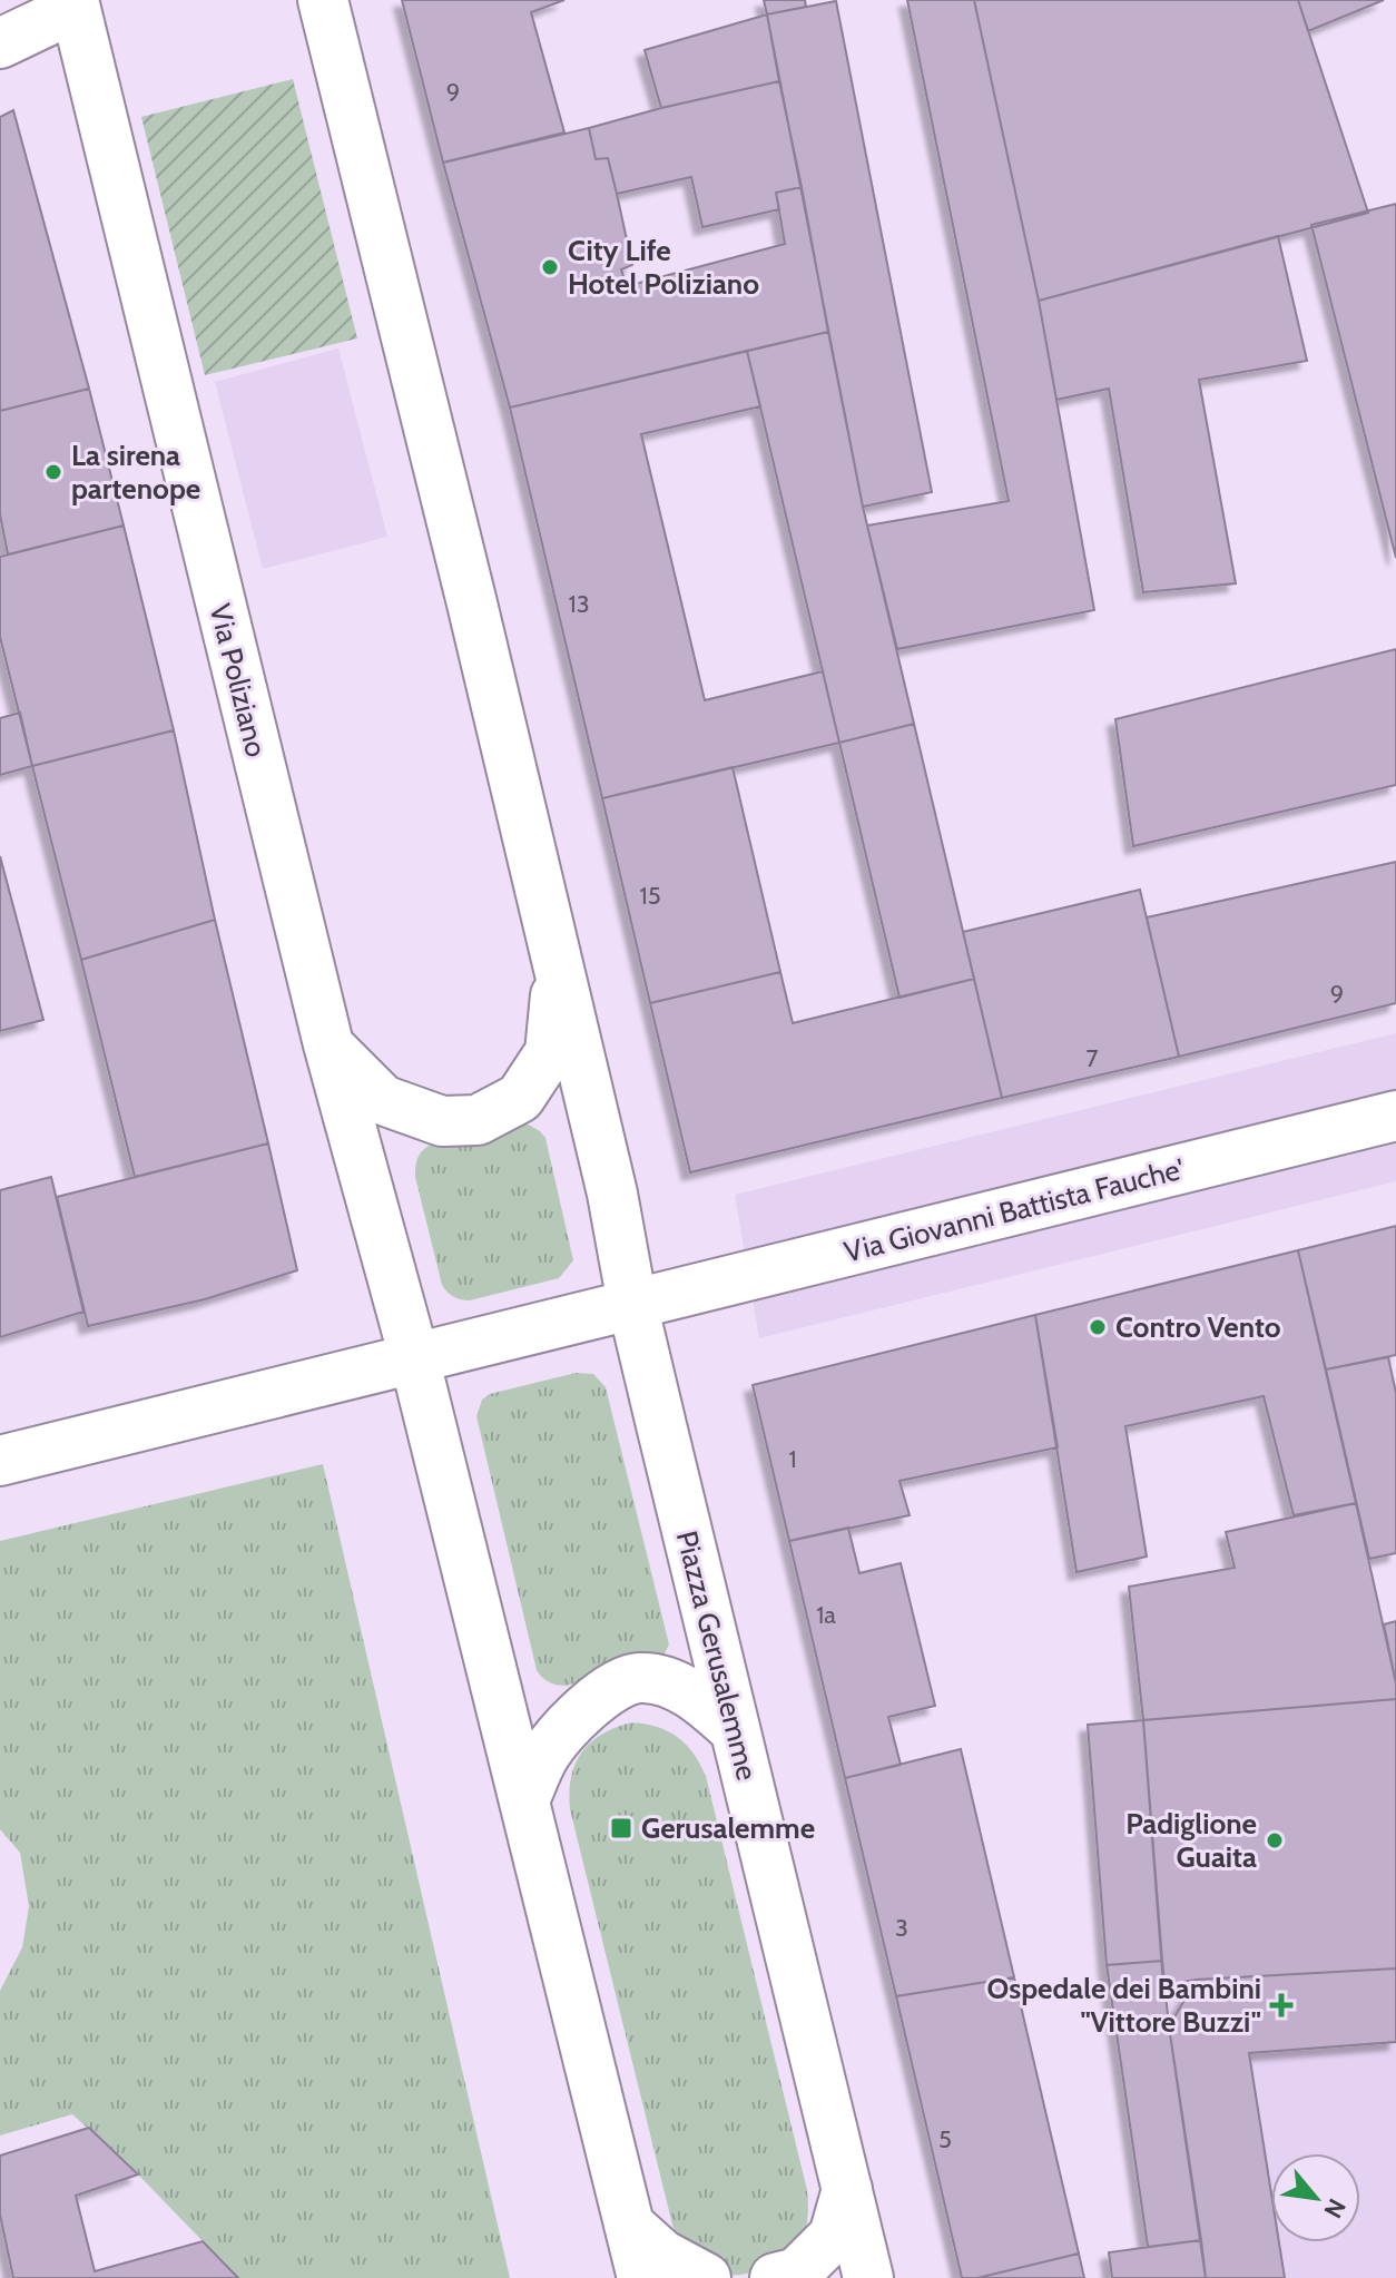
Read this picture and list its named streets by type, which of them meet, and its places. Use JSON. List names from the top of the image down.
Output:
{
  "streets": {
    "street": ["Via Poliziano", "Via Giovanni Battista Fauche'", "Piazza Gerusalemme"]
  },
  "crossings": [
    ["Via Giovanni Battista Fauche'", "Piazza Gerusalemme"]
  ],
  "places": {
    "other": [
      "City Life Hotel Poliziano",
      "La sirena partenope",
      "Contro Vento",
      "Padiglione Guaita"
    ],
    "transit": ["Gerusalemme"],
    "health": ["Ospedale dei Bambini \"Vittore Buzzi\""]
  },
  "house_numbers": [
    "9",
    "13",
    "15",
    "9",
    "7",
    "1",
    "1a",
    "3",
    "5"
  ],
  "north": "bottom right"
}
